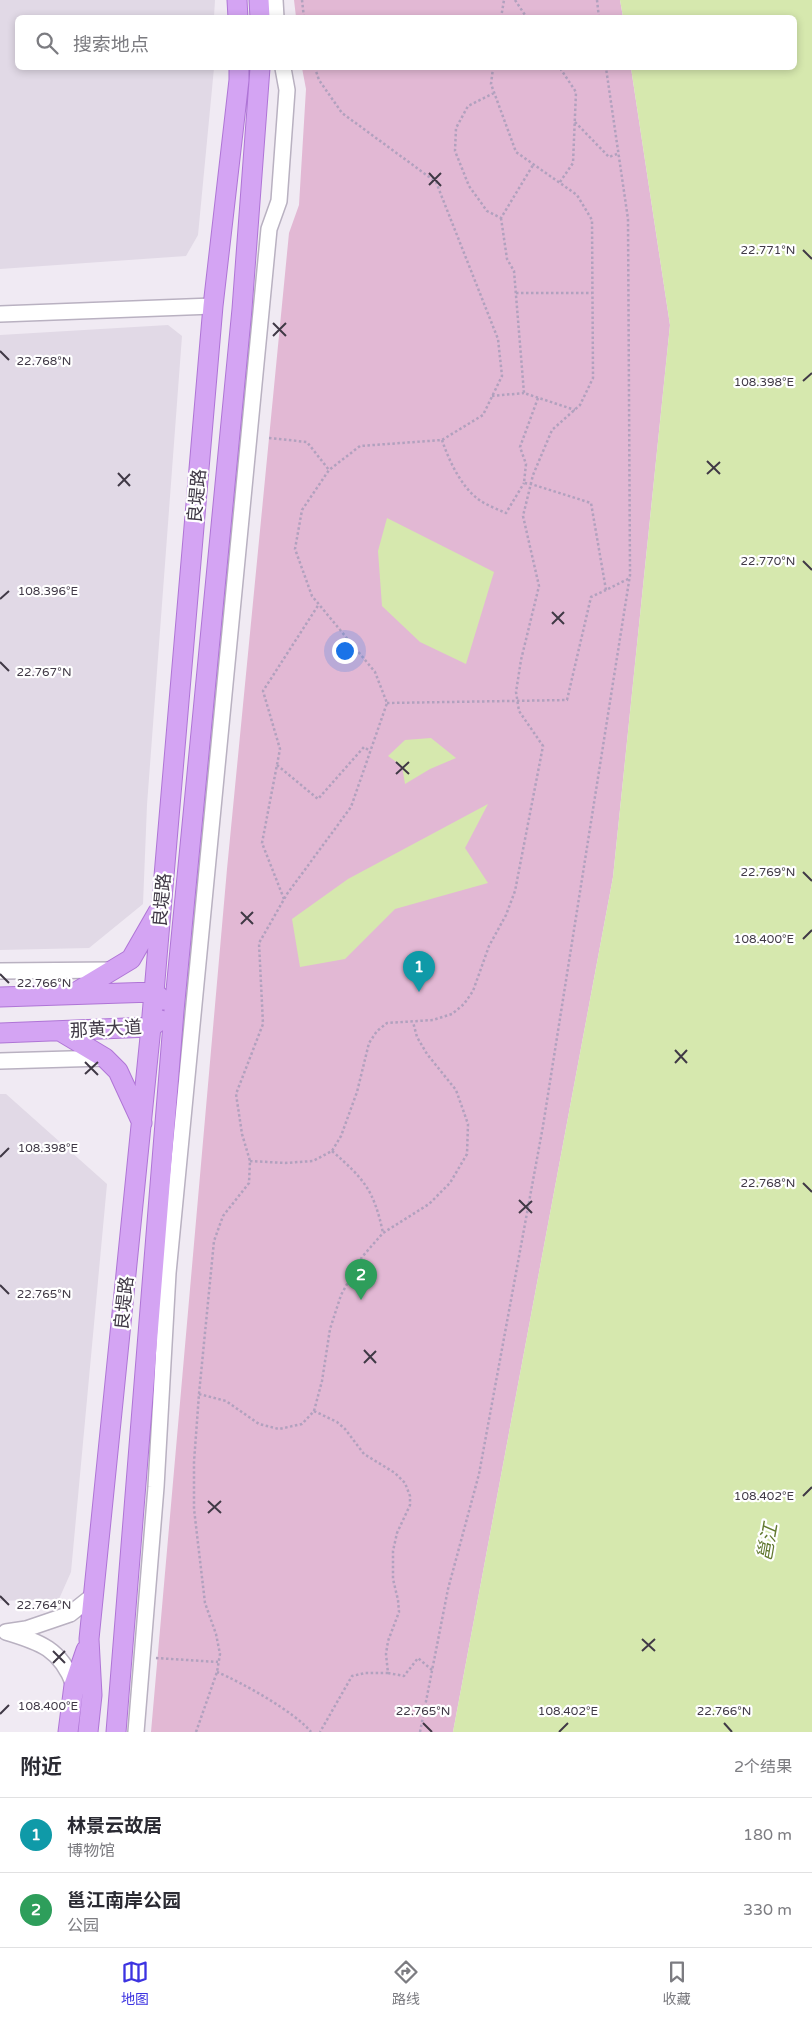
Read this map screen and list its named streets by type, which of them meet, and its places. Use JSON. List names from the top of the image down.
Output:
{
  "streets": {
    "main road": ["良堤路", "那黄大道"]
  },
  "crossings": [
    ["良堤路", "那黄大道"]
  ],
  "water": ["邕江"],
  "page": {
    "search": "搜索地点",
    "pins": ["1", "2"],
    "heading": ["附近", "2个结果"],
    "list": [
      {
        "mark": "1",
        "name": "林景云故居",
        "note": "博物馆",
        "value": "180 m"
      },
      {
        "mark": "2",
        "name": "邕江南岸公园",
        "note": "公园",
        "value": "330 m"
      }
    ],
    "nav": ["地图", "路线", "收藏"]
  },
  "coordinates": [
    "22.771°N",
    "22.768°N",
    "108.398°E",
    "22.770°N",
    "108.396°E",
    "22.767°N",
    "22.769°N",
    "108.400°E",
    "22.766°N",
    "22.765°N",
    "108.402°E",
    "22.764°N"
  ]
}
